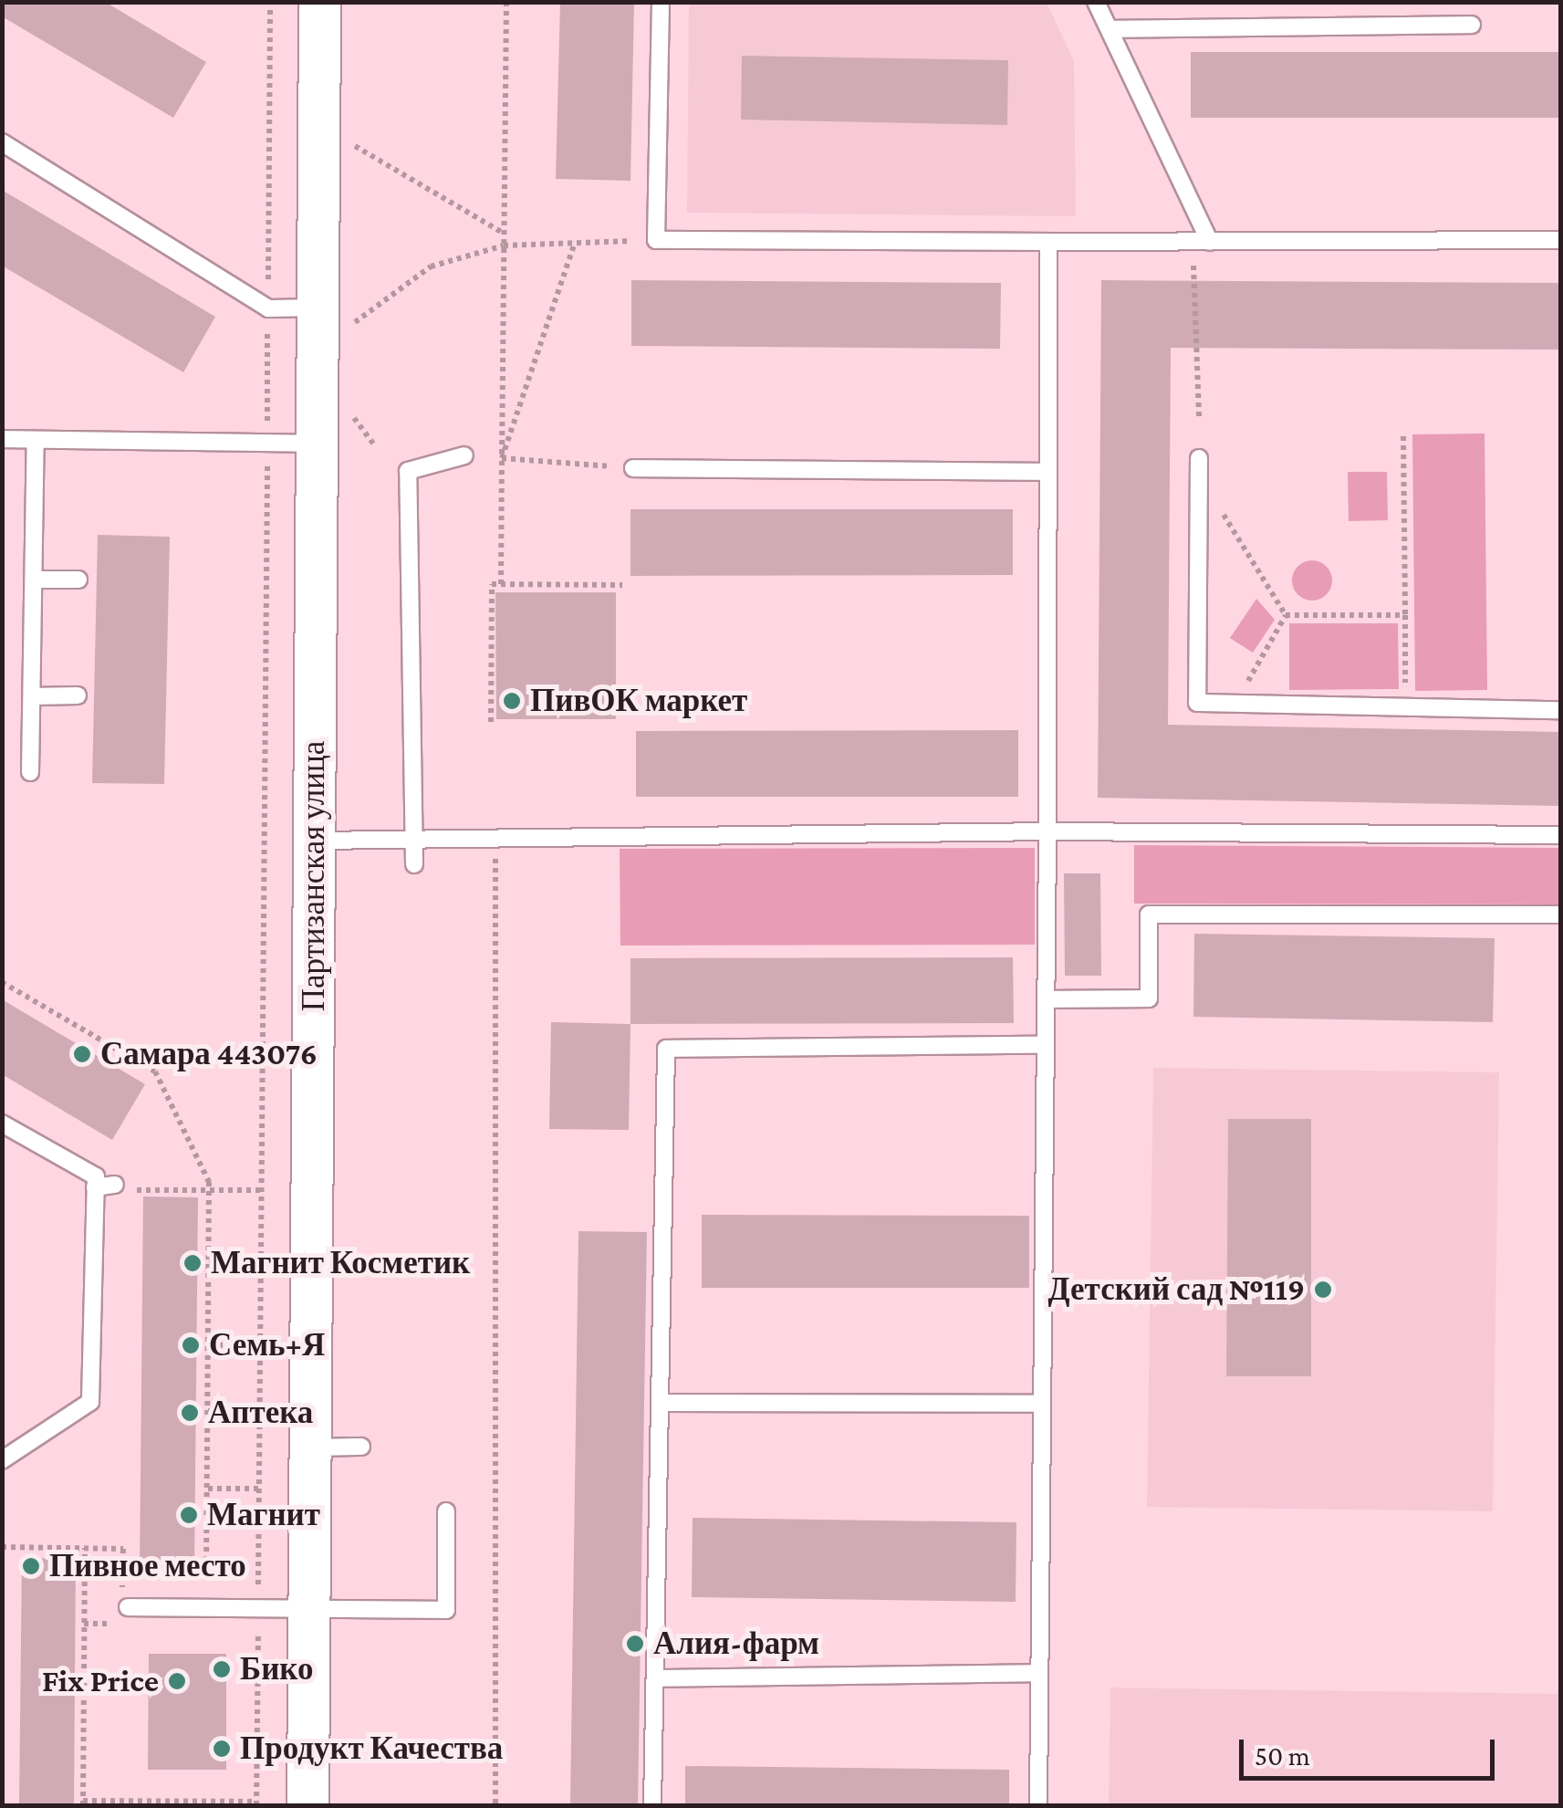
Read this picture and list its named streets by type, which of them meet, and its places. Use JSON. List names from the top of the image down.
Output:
{
  "streets": {
    "street": ["Партизанская улица"]
  },
  "places": [
    "ПивОК маркет",
    "Самара 443076",
    "Магнит Косметик",
    "Детский сад №119",
    "Семь+Я",
    "Аптека",
    "Магнит",
    "Пивное место",
    "Алия-фарм",
    "Бико",
    "Fix Price",
    "Продукт Качества"
  ],
  "scale_bar": "50 m"
}
